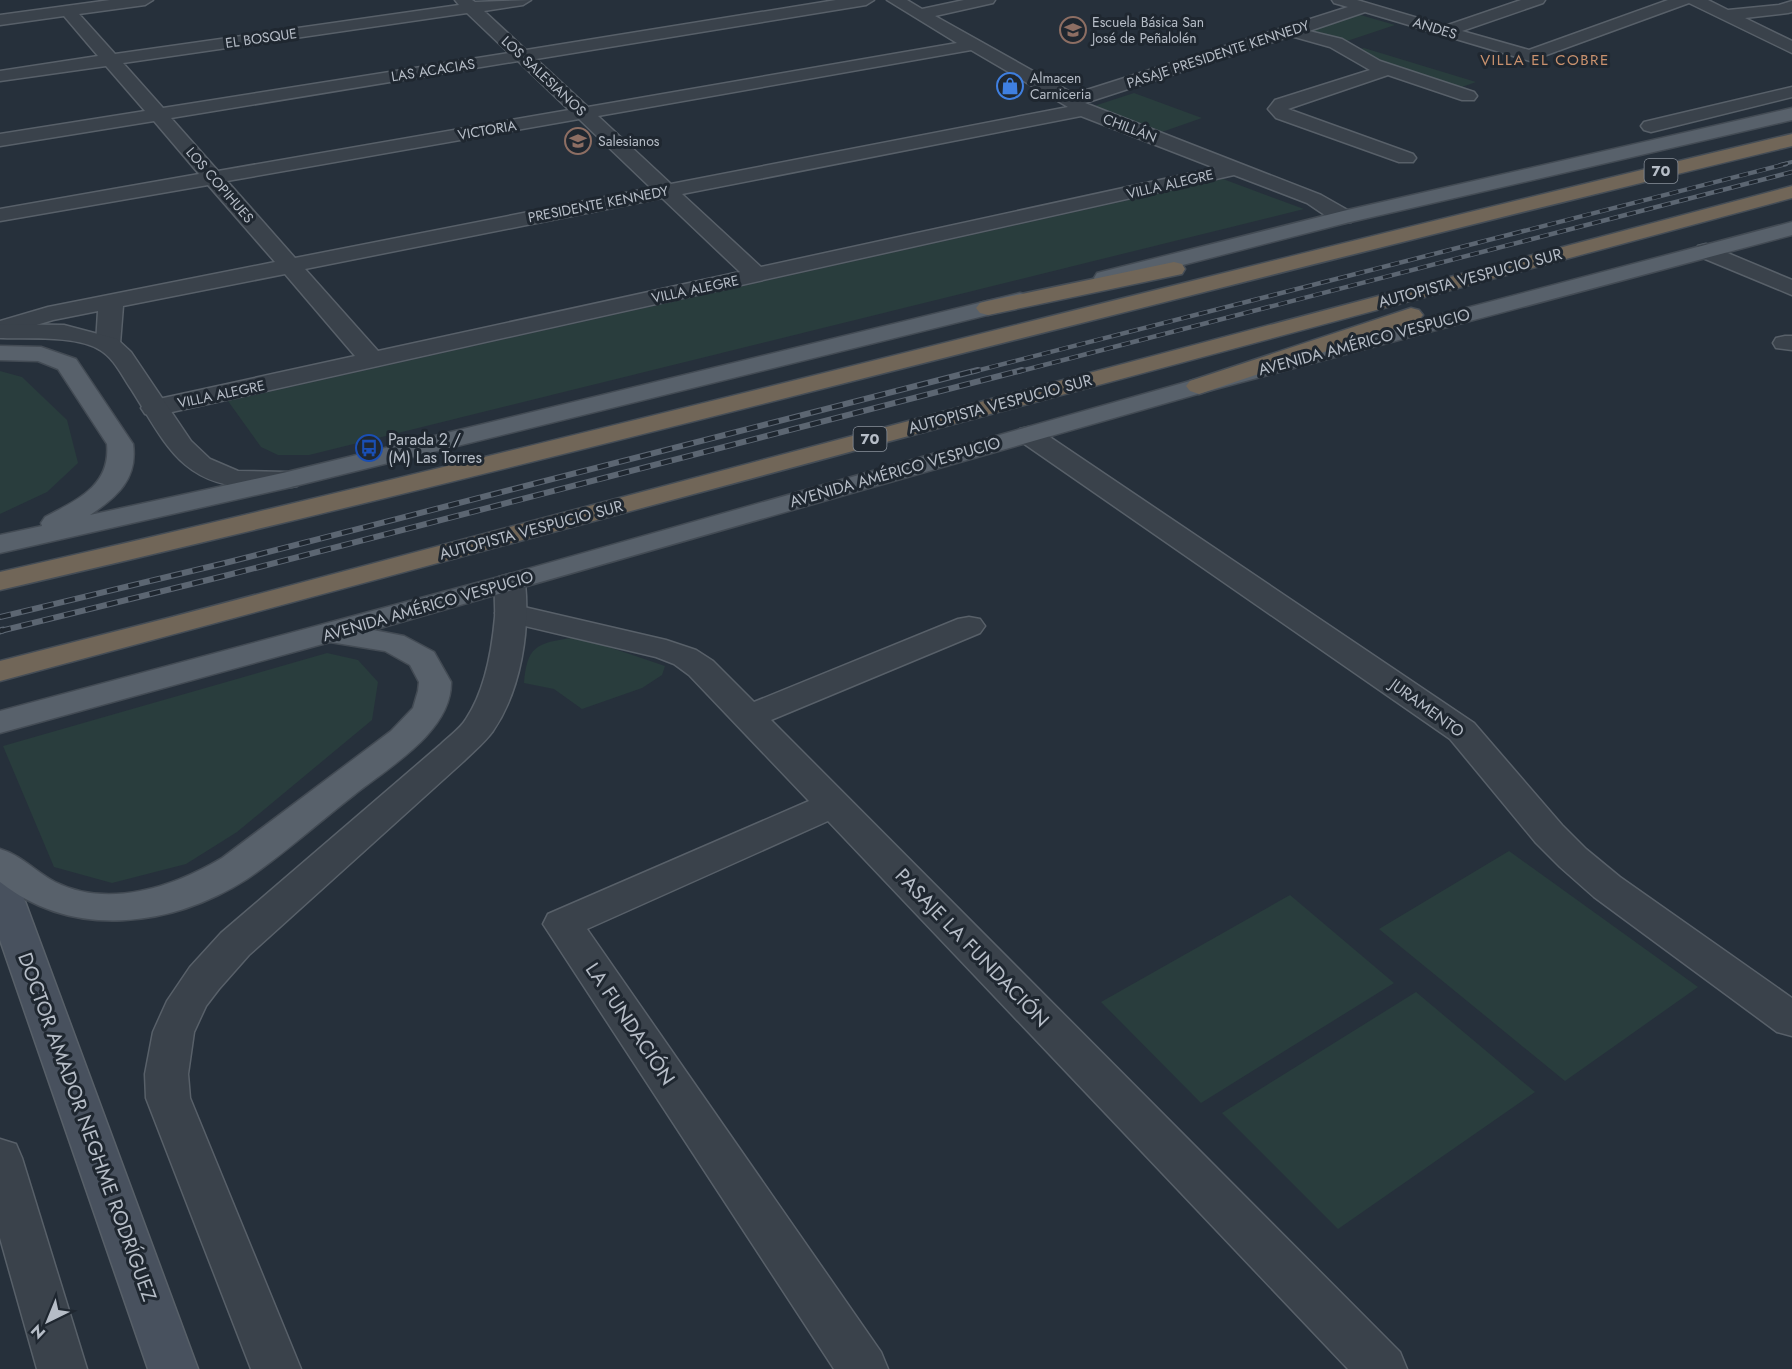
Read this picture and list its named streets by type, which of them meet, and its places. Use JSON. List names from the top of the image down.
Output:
{
  "streets": {
    "highway": ["70", "AUTOPISTA VESPUCIO SUR"],
    "main road": ["AVENIDA AMÉRICO VESPUCIO", "DOCTOR AMADOR NEGHME RODRÍGUEZ"],
    "street": [
      "ANDES",
      "EL BOSQUE",
      "PASAJE PRESIDENTE KENNEDY",
      "LAS ACACIAS",
      "LOS SALESIANOS",
      "CHILLÁN",
      "VICTORIA",
      "VILLA ALEGRE",
      "LOS COPIHUES",
      "PRESIDENTE KENNEDY",
      "JURAMENTO",
      "PASAJE LA FUNDACIÓN",
      "LA FUNDACIÓN"
    ]
  },
  "crossings": [
    ["ANDES", "PASAJE PRESIDENTE KENNEDY"],
    ["EL BOSQUE", "LOS SALESIANOS"],
    ["EL BOSQUE", "LOS COPIHUES"],
    ["PASAJE PRESIDENTE KENNEDY", "CHILLÁN"],
    ["PASAJE PRESIDENTE KENNEDY", "PRESIDENTE KENNEDY"],
    ["LAS ACACIAS", "LOS SALESIANOS"],
    ["LAS ACACIAS", "LOS COPIHUES"],
    ["LOS SALESIANOS", "VICTORIA"],
    ["LOS SALESIANOS", "VILLA ALEGRE"],
    ["LOS SALESIANOS", "PRESIDENTE KENNEDY"],
    ["CHILLÁN", "VICTORIA"],
    ["CHILLÁN", "VILLA ALEGRE"],
    ["CHILLÁN", "PRESIDENTE KENNEDY"],
    ["VICTORIA", "LOS COPIHUES"],
    ["VILLA ALEGRE", "LOS COPIHUES"],
    ["LOS COPIHUES", "PRESIDENTE KENNEDY"],
    ["AVENIDA AMÉRICO VESPUCIO", "JURAMENTO"],
    ["AVENIDA AMÉRICO VESPUCIO", "PASAJE LA FUNDACIÓN"],
    ["PASAJE LA FUNDACIÓN", "LA FUNDACIÓN"]
  ],
  "districts": ["VILLA EL COBRE"],
  "places": {
    "school or university": ["Escuela Básica San José de Peñalolén", "Salesianos"],
    "shop": ["Almacen Carniceria"],
    "bus stop": ["Parada 2 / (M) Las Torres"]
  },
  "north": "bottom left"
}
